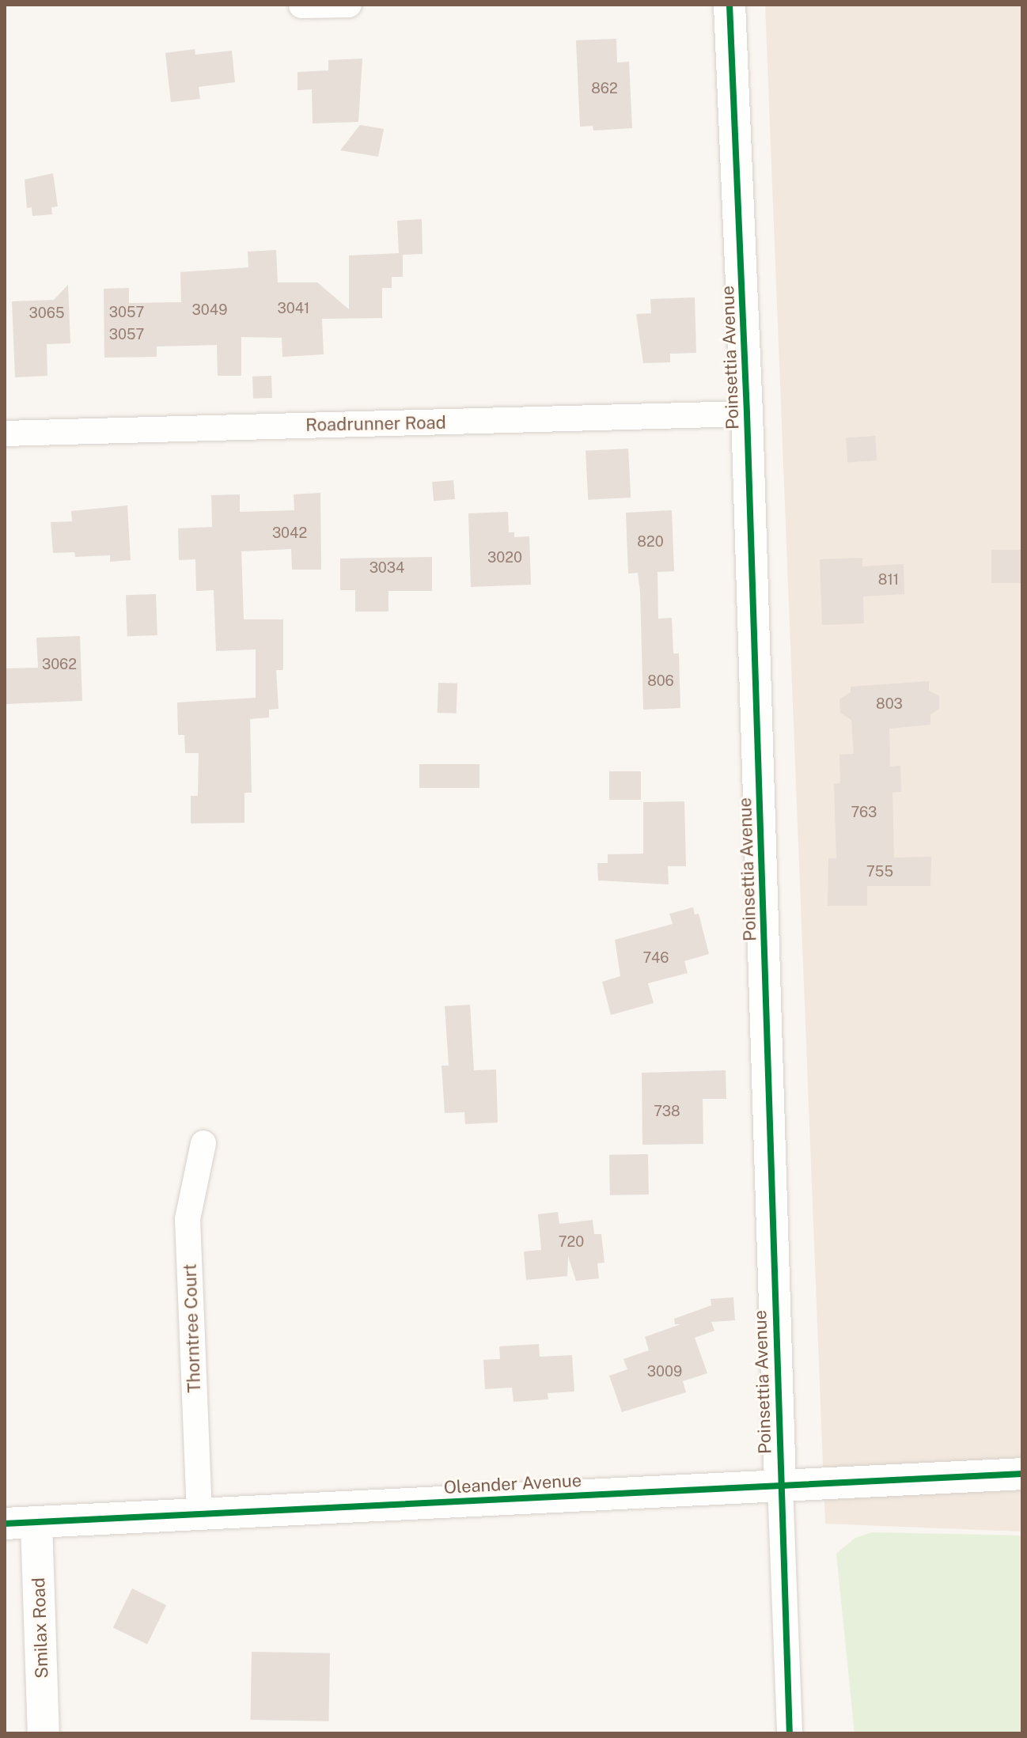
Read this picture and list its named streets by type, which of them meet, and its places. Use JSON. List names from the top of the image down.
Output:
{
  "streets": {
    "street": [
      "Poinsettia Avenue",
      "Roadrunner Road",
      "Thorntree Court",
      "Oleander Avenue",
      "Smilax Road"
    ]
  },
  "crossings": [
    ["Poinsettia Avenue", "Roadrunner Road"],
    ["Poinsettia Avenue", "Oleander Avenue"],
    ["Thorntree Court", "Oleander Avenue"],
    ["Oleander Avenue", "Smilax Road"]
  ],
  "house_numbers": [
    "862",
    "3041",
    "3049",
    "3057",
    "3065",
    "3057",
    "3042",
    "820",
    "3020",
    "3034",
    "811",
    "3062",
    "806",
    "803",
    "763",
    "755",
    "746",
    "738",
    "720",
    "3009"
  ]
}
